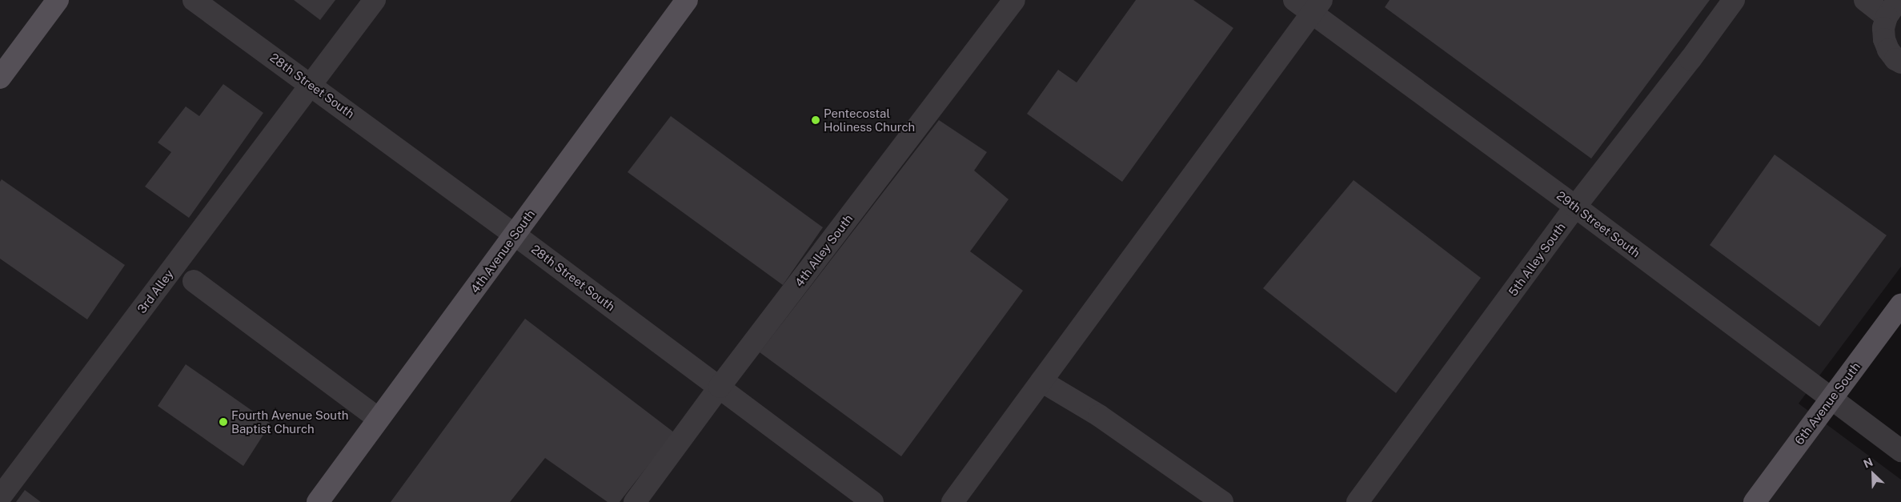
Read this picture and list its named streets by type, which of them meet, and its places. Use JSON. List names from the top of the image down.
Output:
{
  "streets": {
    "main road": ["4th Avenue South", "6th Avenue South"],
    "street": [
      "28th Street South",
      "29th Street South",
      "4th Alley South",
      "5th Alley South",
      "3rd Alley"
    ]
  },
  "crossings": [
    ["28th Street South", "4th Alley South"],
    ["28th Street South", "4th Avenue South"],
    ["28th Street South", "3rd Alley"],
    ["29th Street South", "5th Alley South"],
    ["29th Street South", "6th Avenue South"]
  ],
  "places": ["Pentecostal Holiness Church", "Fourth Avenue South Baptist Church"],
  "north": "top left"
}
